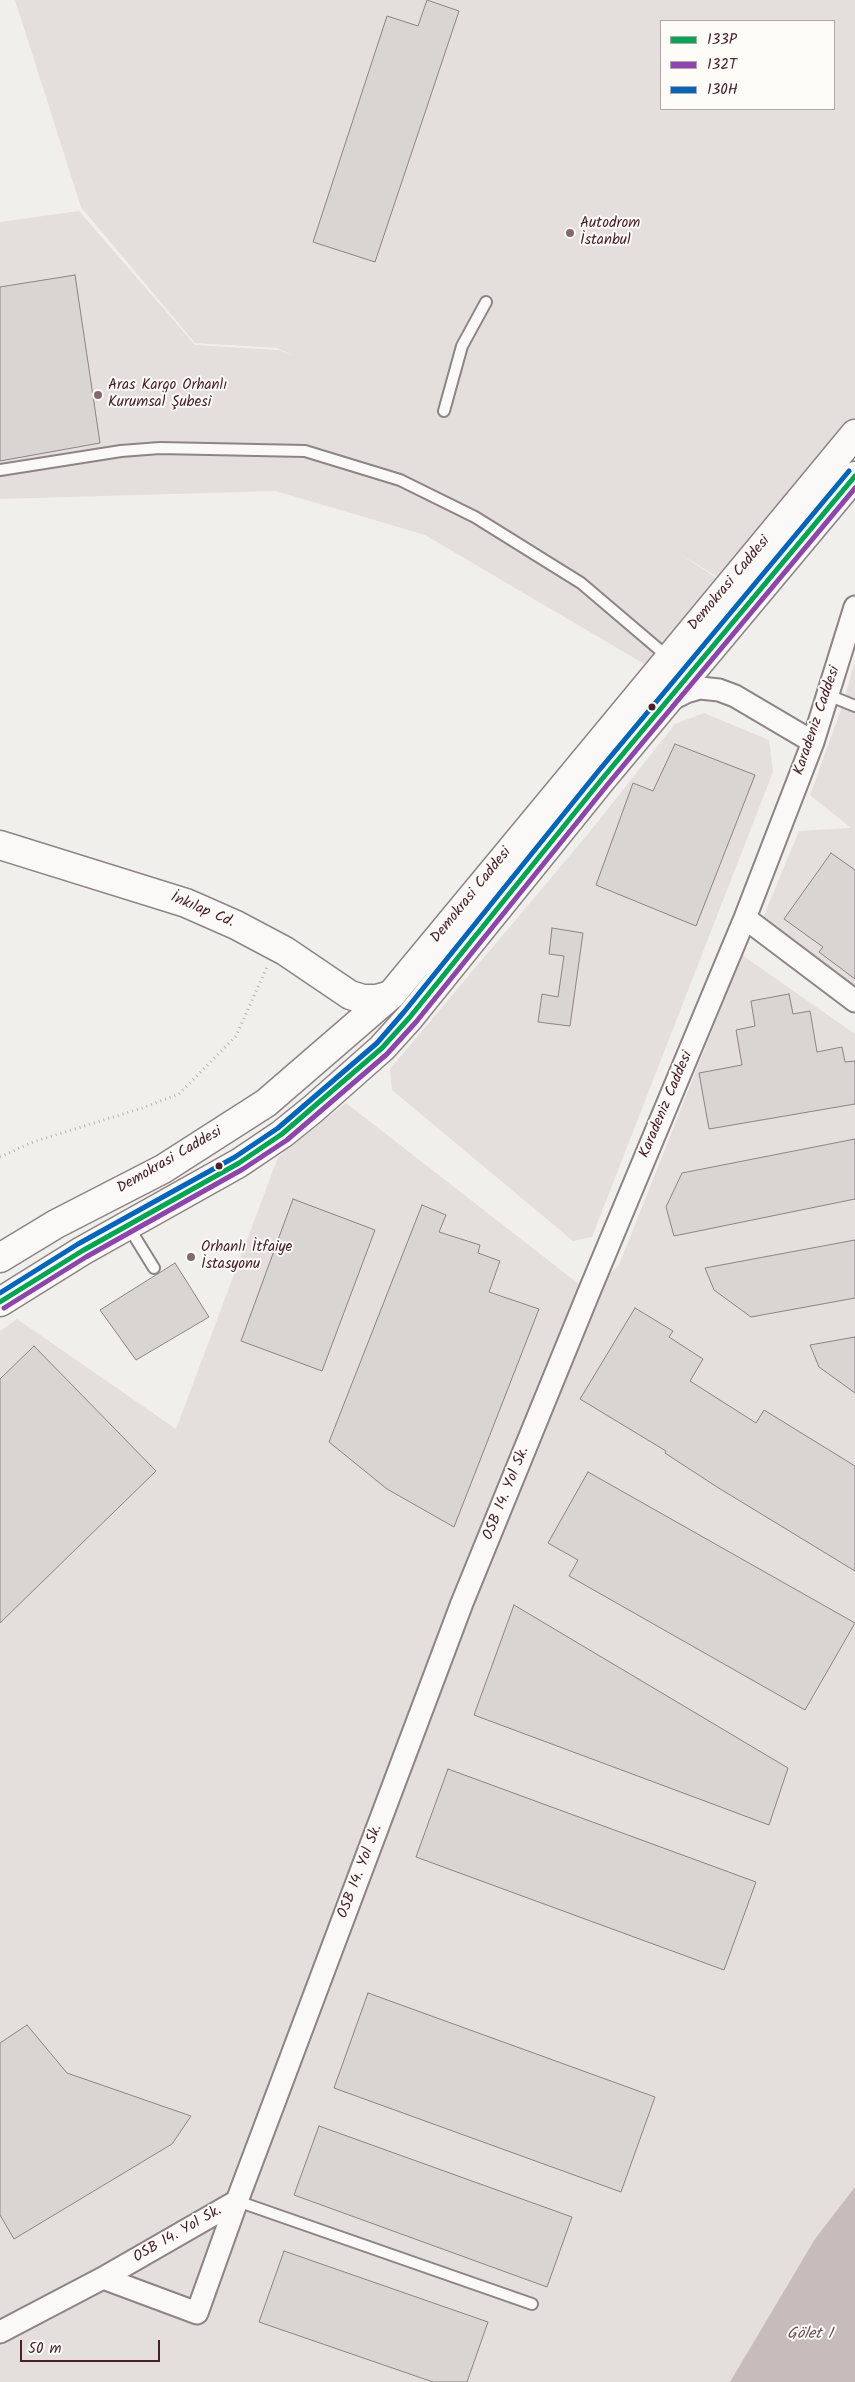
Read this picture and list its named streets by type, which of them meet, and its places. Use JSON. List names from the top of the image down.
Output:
{
  "streets": {
    "main road": ["Demokrasi Caddesi", "İnkılap Cd."],
    "street": ["Karadeniz Caddesi", "OSB 14. Yol Sk."]
  },
  "crossings": [
    ["Demokrasi Caddesi", "İnkılap Cd."],
    ["Karadeniz Caddesi", "OSB 14. Yol Sk."]
  ],
  "water": ["Gölet 1"],
  "places": ["Autodrom İstanbul", "Aras Kargo Orhanlı Kurumsal Şubesi", "Orhanlı İtfaiye İstasyonu"],
  "lines": ["transit line 130H", "transit line 133P", "transit line 132T"],
  "legend": ["133P", "132T", "130H"],
  "scale_bar": "50 m"
}
